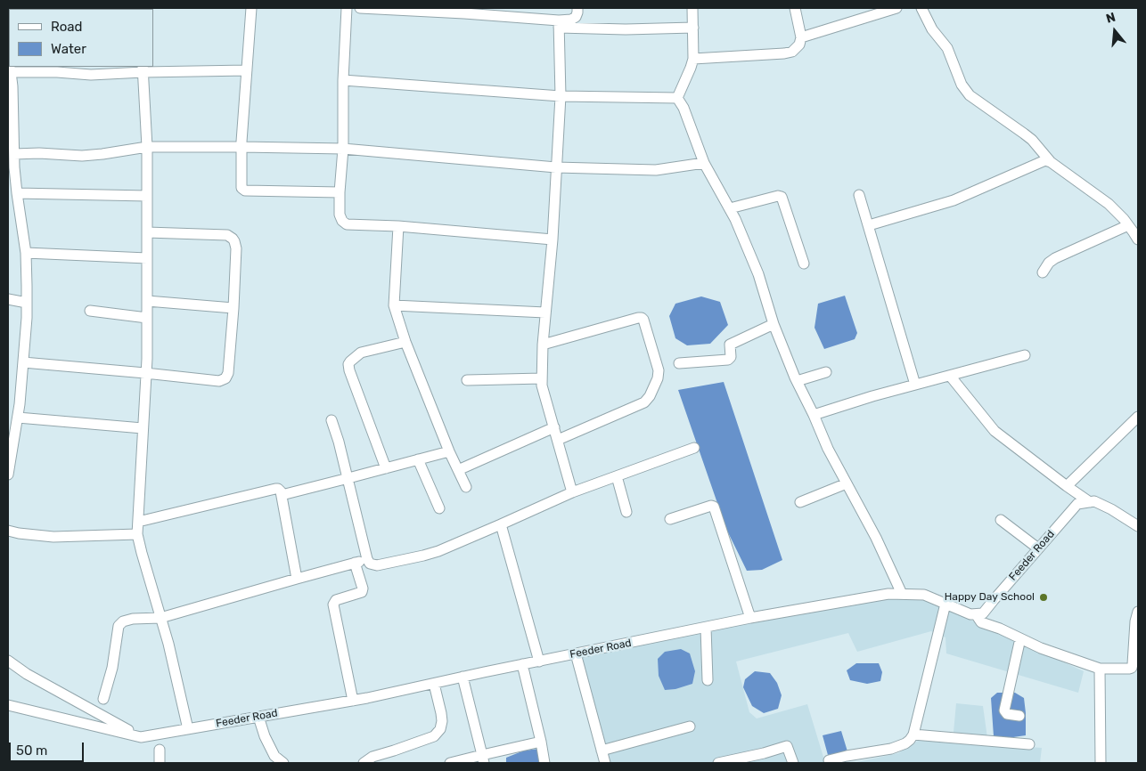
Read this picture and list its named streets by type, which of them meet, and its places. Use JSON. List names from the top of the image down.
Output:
{
  "streets": {
    "street": ["Feeder Road"]
  },
  "places": ["Happy Day School"],
  "legend": ["Road", "Water"],
  "scale_bar": "50 m",
  "north": "top"
}
